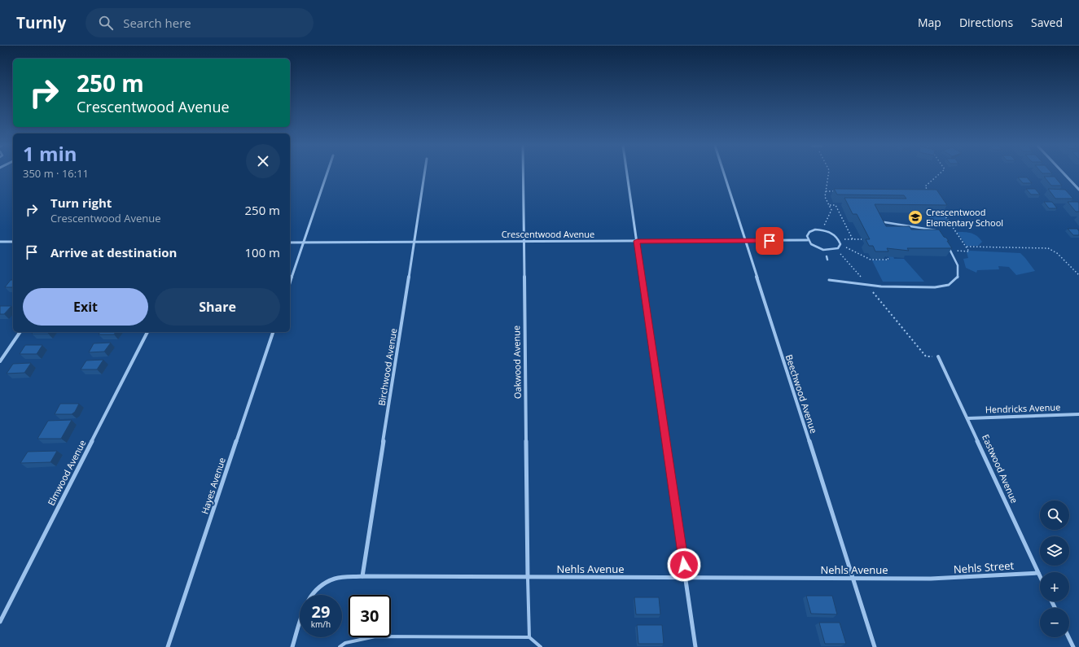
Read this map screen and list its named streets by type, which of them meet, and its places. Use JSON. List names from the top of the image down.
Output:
{
  "streets": {
    "street": [
      "Crescentwood Avenue",
      "Oakwood Avenue",
      "Birchwood Avenue",
      "Beechwood Avenue",
      "Hendricks Avenue",
      "Eastwood Avenue",
      "Elmwood Avenue",
      "Hayes Avenue",
      "Nehls Street",
      "Nehls Avenue"
    ]
  },
  "crossings": [
    ["Crescentwood Avenue", "Oakwood Avenue"],
    ["Crescentwood Avenue", "Birchwood Avenue"],
    ["Crescentwood Avenue", "Beechwood Avenue"],
    ["Oakwood Avenue", "Nehls Avenue"],
    ["Birchwood Avenue", "Nehls Avenue"],
    ["Beechwood Avenue", "Nehls Avenue"],
    ["Hendricks Avenue", "Eastwood Avenue"],
    ["Eastwood Avenue", "Nehls Street"],
    ["Nehls Street", "Nehls Avenue"]
  ],
  "places": {
    "school or university": ["Crescentwood Elementary School"]
  },
  "page": {
    "header": "Turnly",
    "search": "Search here",
    "nav": ["Map", "Directions", "Saved"],
    "turn": ["250 m", "Crescentwood Avenue"],
    "heading": ["1 min", "350 m · 16:11"],
    "list": [
      {
        "name": "Turn right",
        "note": "Crescentwood Avenue",
        "value": "250 m"
      },
      {
        "name": "Arrive at destination",
        "value": "100 m"
      }
    ],
    "buttons": ["Exit", "Share"],
    "map_buttons": ["+", "−"],
    "speed": "29 km/h",
    "limit": "30"
  }
}
